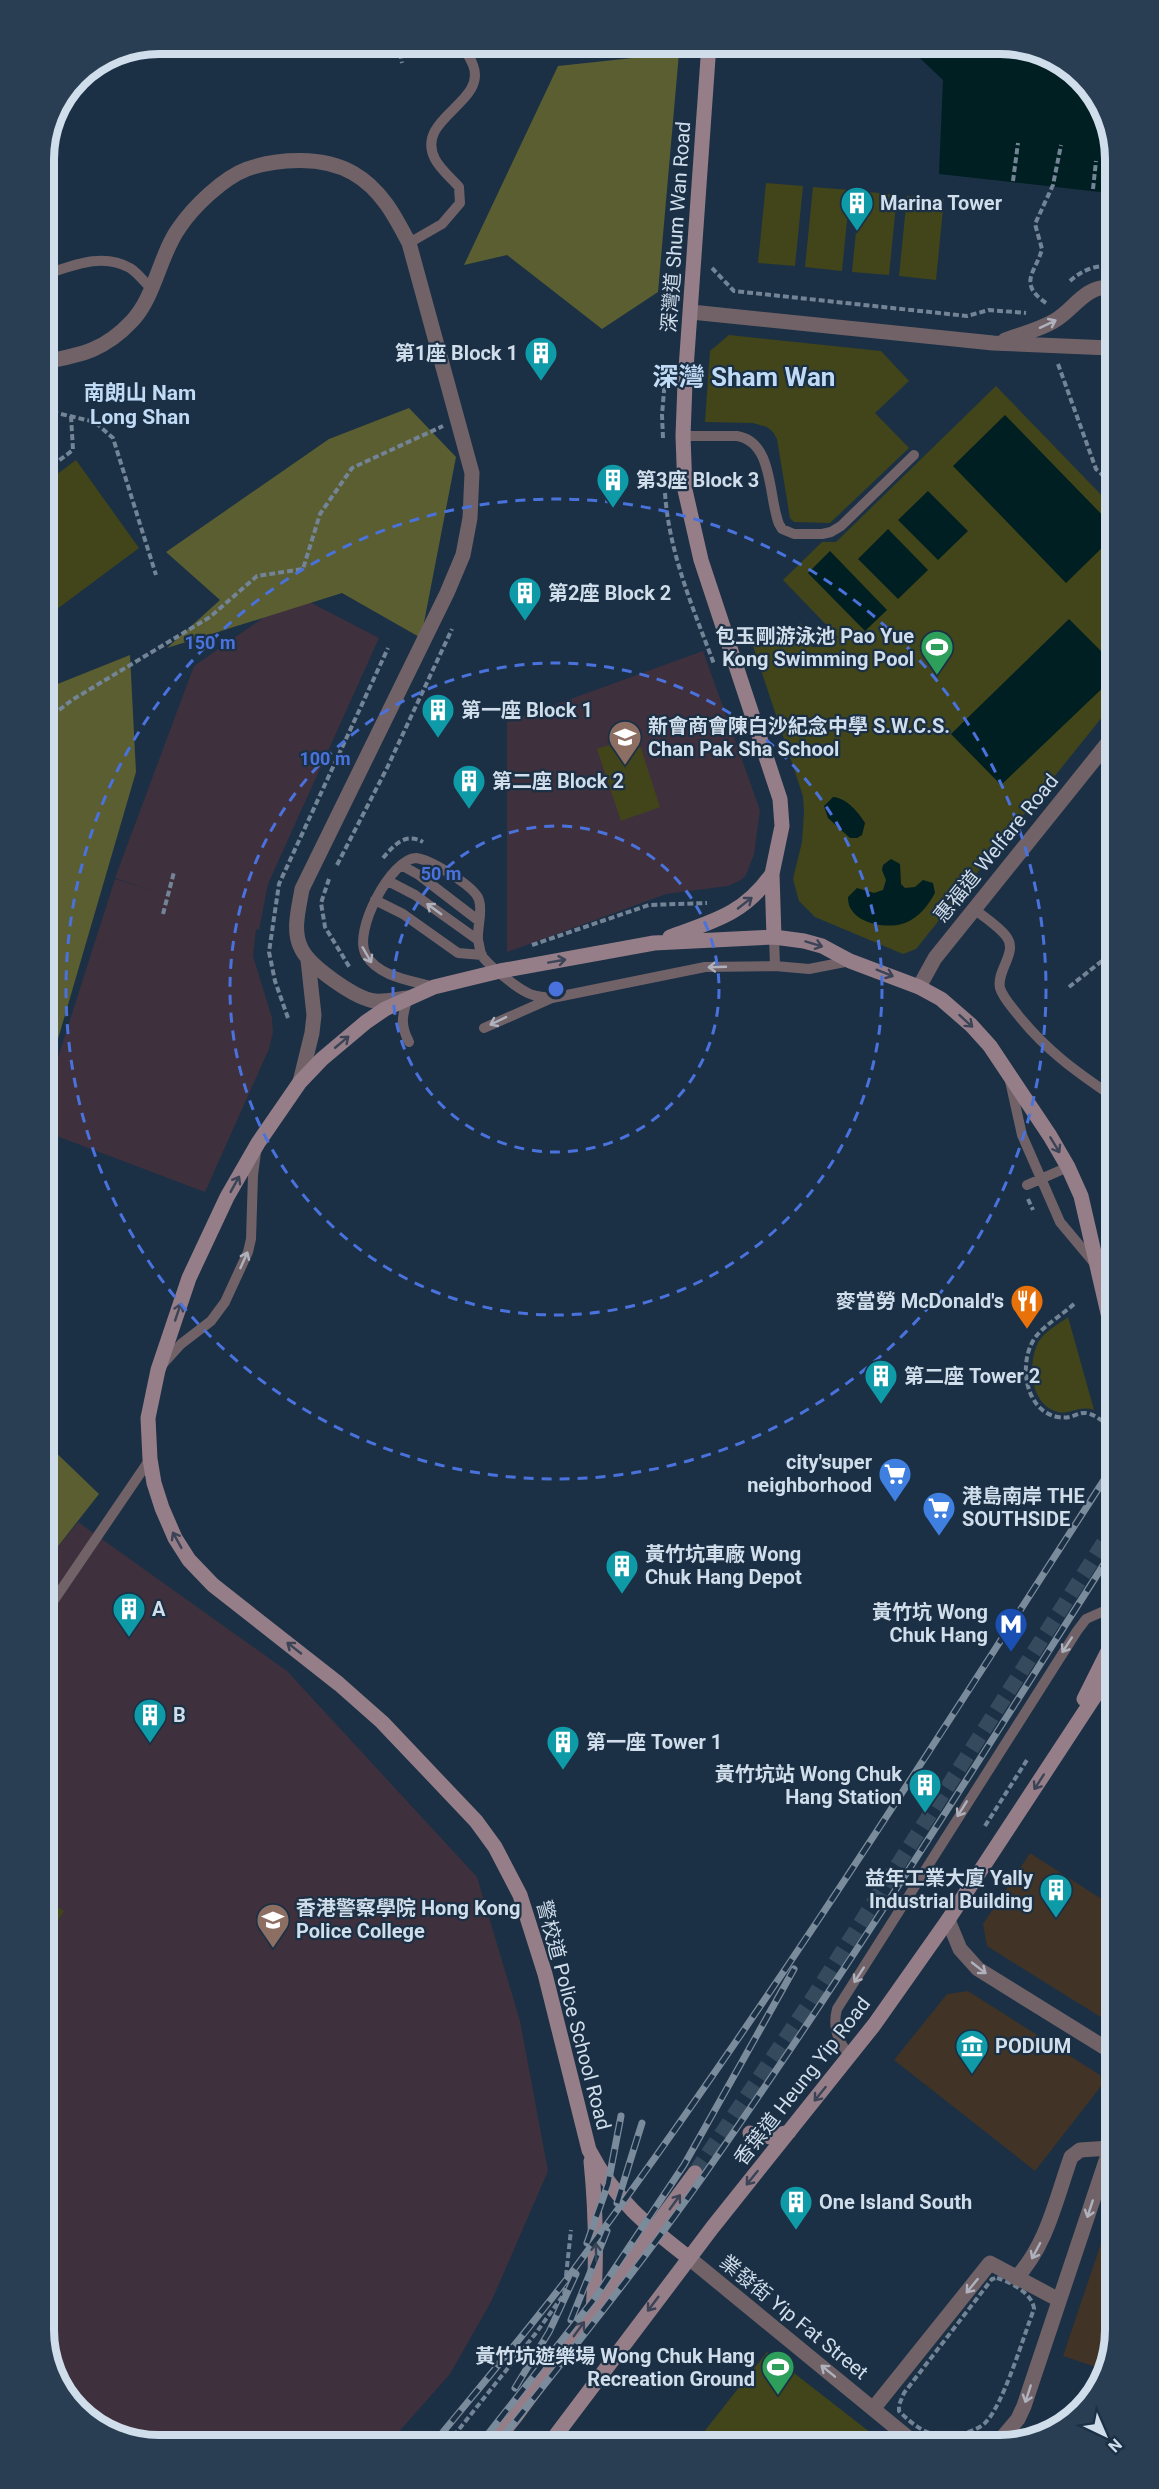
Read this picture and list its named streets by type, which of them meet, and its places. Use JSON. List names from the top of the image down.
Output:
{
  "streets": {
    "street": [
      "深灣道 Shum Wan Road",
      "惠福道 Welfare Road",
      "警校道 Police School Road",
      "香葉道 Heung Yip Road",
      "業發街 Yip Fat Street"
    ]
  },
  "crossings": [
    ["警校道 Police School Road", "香葉道 Heung Yip Road"],
    ["警校道 Police School Road", "業發街 Yip Fat Street"],
    ["香葉道 Heung Yip Road", "業發街 Yip Fat Street"]
  ],
  "districts": ["深灣 Sham Wan", "南朗山 Nam Long Shan"],
  "places": {
    "building": [
      "Marina Tower",
      "第1座 Block 1",
      "第3座 Block 3",
      "第2座 Block 2",
      "第一座 Block 1",
      "第二座 Block 2",
      "第二座 Tower 2",
      "黃竹坑車廠 Wong Chuk Hang Depot",
      "A",
      "B",
      "第一座 Tower 1",
      "黃竹坑站 Wong Chuk Hang Station",
      "益年工業大廈 Yally Industrial Building",
      "One Island South"
    ],
    "sports": ["包玉剛游泳池 Pao Yue Kong Swimming Pool", "黃竹坑遊樂場 Wong Chuk Hang Recreation Ground"],
    "school or university": ["新會商會陳白沙紀念中學 S.W.C.S. Chan Pak Sha School", "香港警察學院 Hong Kong Police College"],
    "restaurant": ["麥當勞 McDonald's"],
    "supermarket": ["city'super neighborhood", "港島南岸 THE SOUTHSIDE"],
    "metro station": ["黃竹坑 Wong Chuk Hang"],
    "museum": ["PODIUM"]
  },
  "north": "bottom right",
  "rings": ["150 m", "100 m", "50 m"]
}
